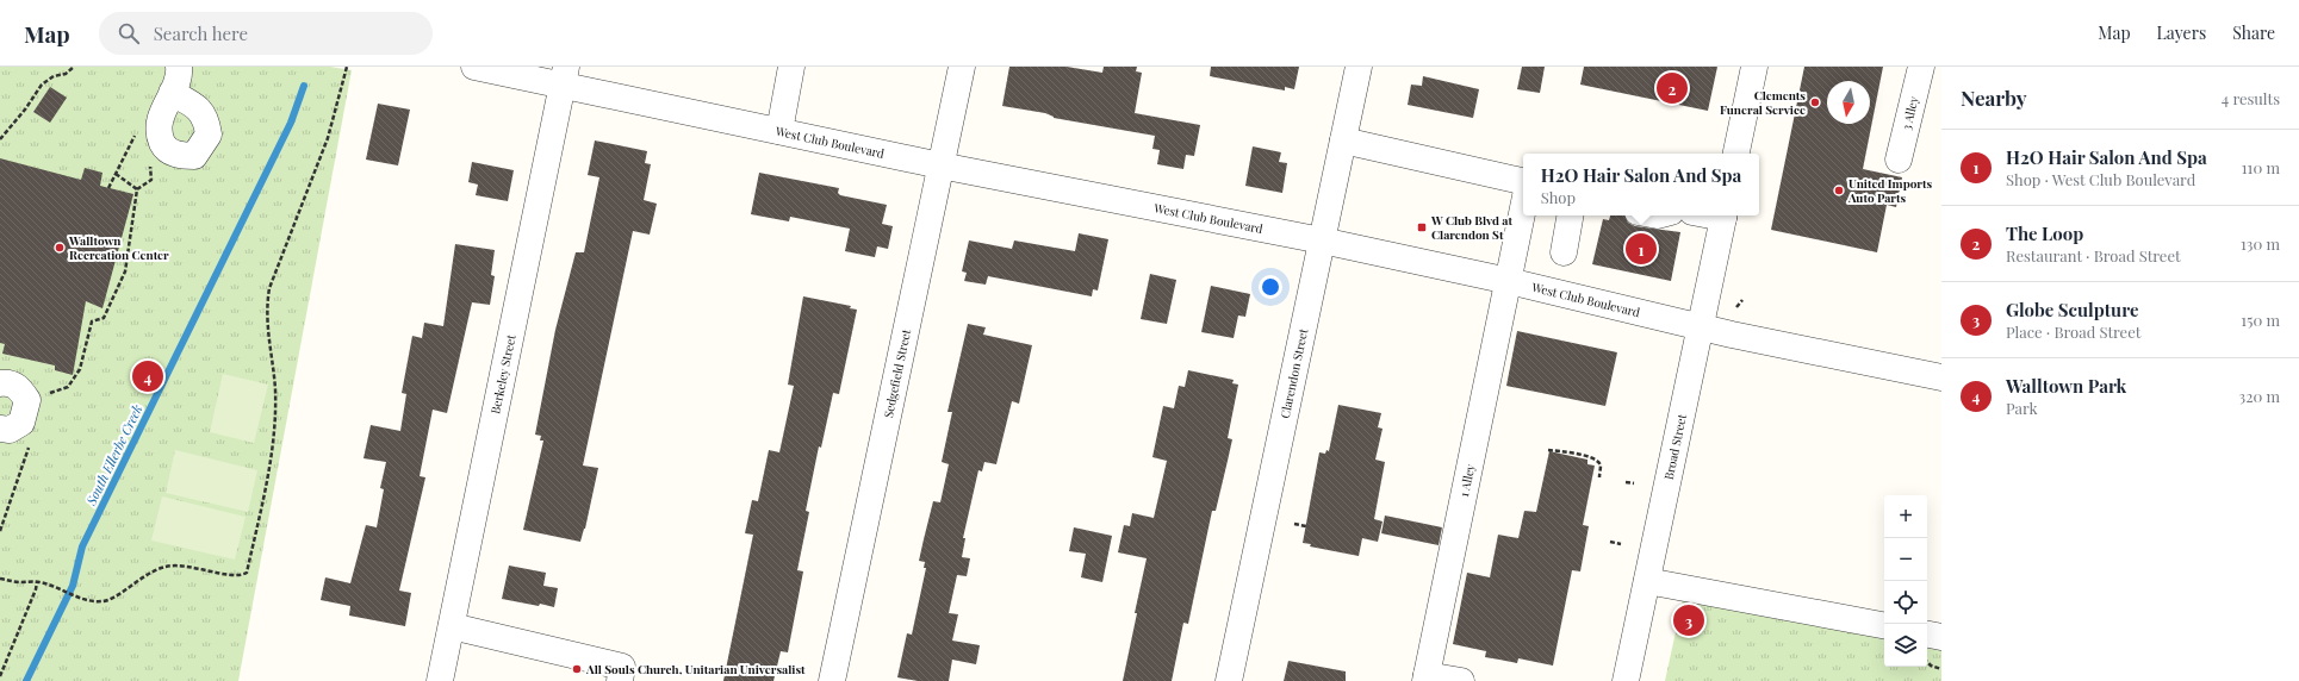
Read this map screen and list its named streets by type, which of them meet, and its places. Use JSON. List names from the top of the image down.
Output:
{
  "streets": {
    "street": [
      "3 Alley",
      "West Club Boulevard",
      "Berkeley Street",
      "Sedgefield Street",
      "Clarendon Street",
      "Broad Street",
      "1 Alley"
    ]
  },
  "crossings": [
    ["West Club Boulevard", "Berkeley Street"],
    ["West Club Boulevard", "Sedgefield Street"],
    ["West Club Boulevard", "Clarendon Street"],
    ["West Club Boulevard", "Broad Street"],
    ["West Club Boulevard", "1 Alley"]
  ],
  "water": ["South Ellerbe Creek"],
  "places": {
    "other": [
      "Clements Funeral Service",
      "United Imports Auto Parts",
      "Walltown Recreation Center",
      "All Souls Church, Unitarian Universalist"
    ],
    "transit": ["W Club Blvd at Clarendon St"]
  },
  "north": "bottom",
  "page": {
    "header": "Map",
    "search": "Search here",
    "nav": ["Map", "Layers", "Share"],
    "heading": ["Nearby", "4 results"],
    "pins": [
      "2",
      "1",
      "4",
      "3"
    ],
    "list": [
      {
        "mark": "1",
        "name": "H2O Hair Salon And Spa",
        "note": "Shop · West Club Boulevard",
        "value": "110 m"
      },
      {
        "mark": "2",
        "name": "The Loop",
        "note": "Restaurant · Broad Street",
        "value": "130 m"
      },
      {
        "mark": "3",
        "name": "Globe Sculpture",
        "note": "Place · Broad Street",
        "value": "150 m"
      },
      {
        "mark": "4",
        "name": "Walltown Park",
        "note": "Park",
        "value": "320 m"
      }
    ],
    "popup": ["H2O Hair Salon And Spa", "Shop"],
    "map_buttons": ["+", "−"]
  }
}
